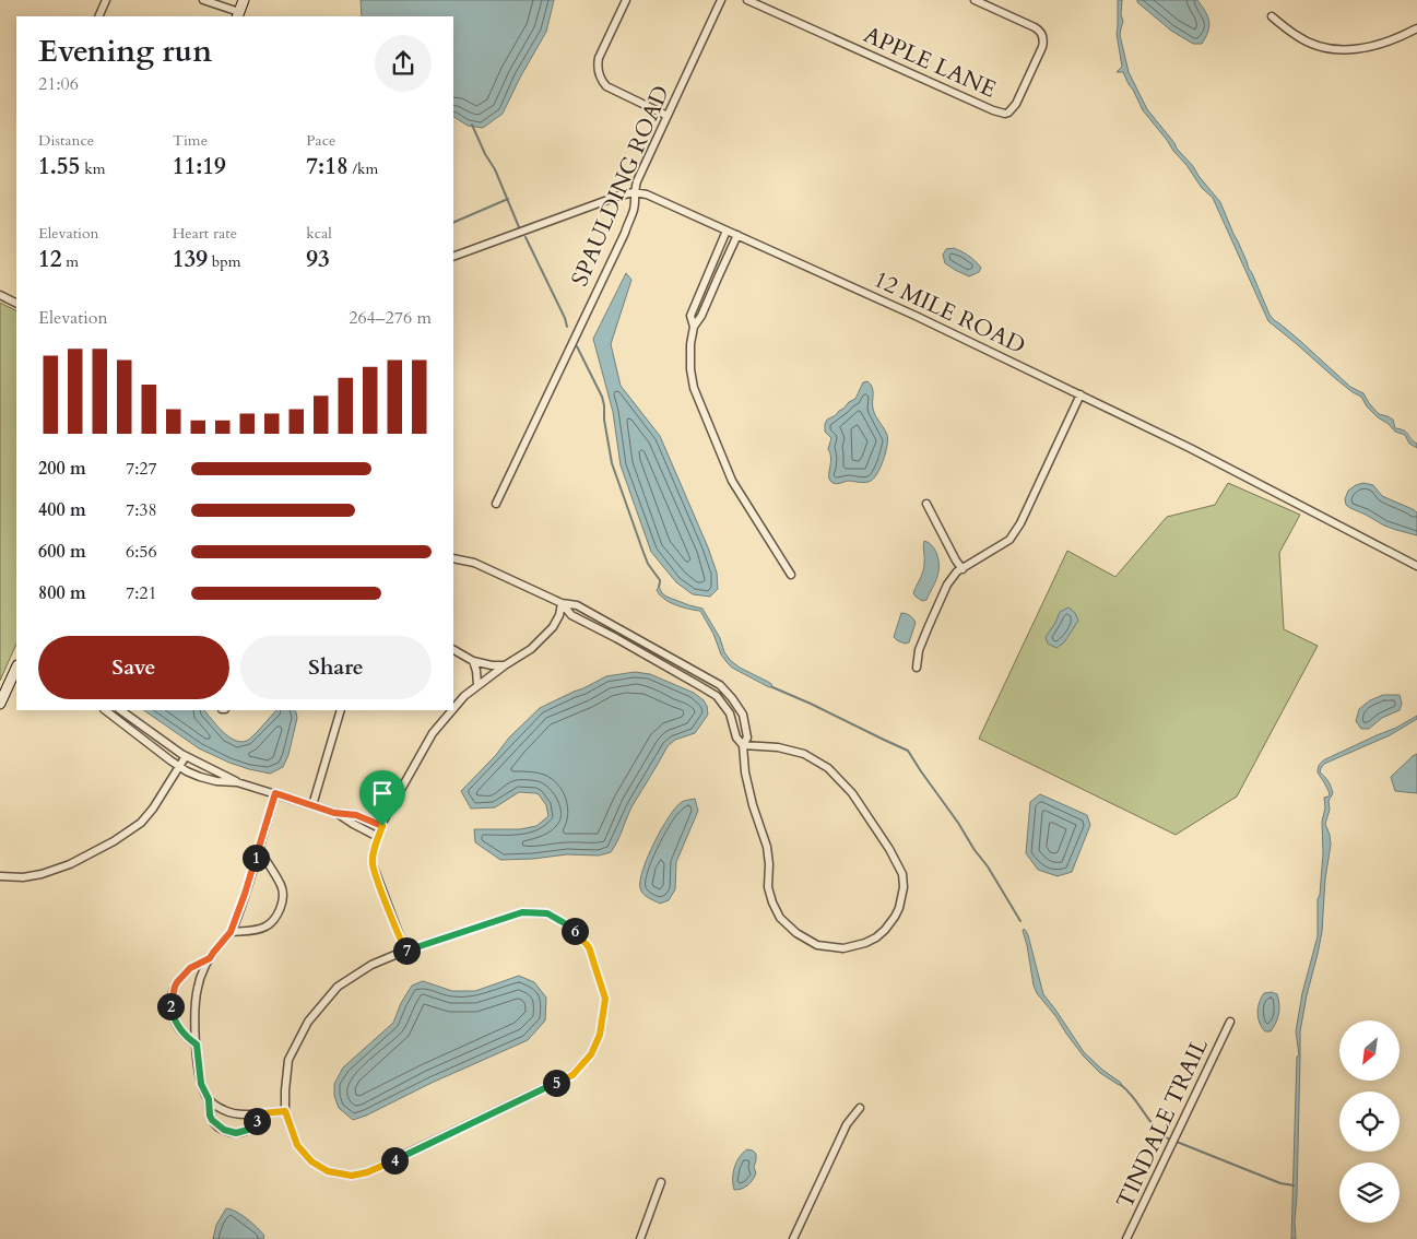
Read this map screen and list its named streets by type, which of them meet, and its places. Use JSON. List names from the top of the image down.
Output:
{
  "streets": {
    "street": [
      "APPLE LANE",
      "SPAULDING ROAD",
      "12 MILE ROAD",
      "TINDALE TRAIL"
    ]
  },
  "crossings": [
    ["SPAULDING ROAD", "12 MILE ROAD"]
  ],
  "north": "bottom left",
  "page": {
    "heading": ["Evening run", "21:06"],
    "stats": [
      ["Distance", "1.55 km"],
      ["Time", "11:19"],
      ["Pace", "7:18 /km"],
      ["Elevation", "12 m"],
      ["Heart rate", "139 bpm"],
      ["kcal", "93"]
    ],
    "chart": ["Elevation", "264–276 m"],
    "list": [
      {
        "name": "200 m",
        "note": "7:27"
      },
      {
        "name": "400 m",
        "note": "7:38"
      },
      {
        "name": "600 m",
        "note": "6:56"
      },
      {
        "name": "800 m",
        "note": "7:21"
      }
    ],
    "buttons": ["Save", "Share"],
    "pins": [
      "1",
      "6",
      "7",
      "2",
      "5",
      "3",
      "4"
    ]
  }
}
